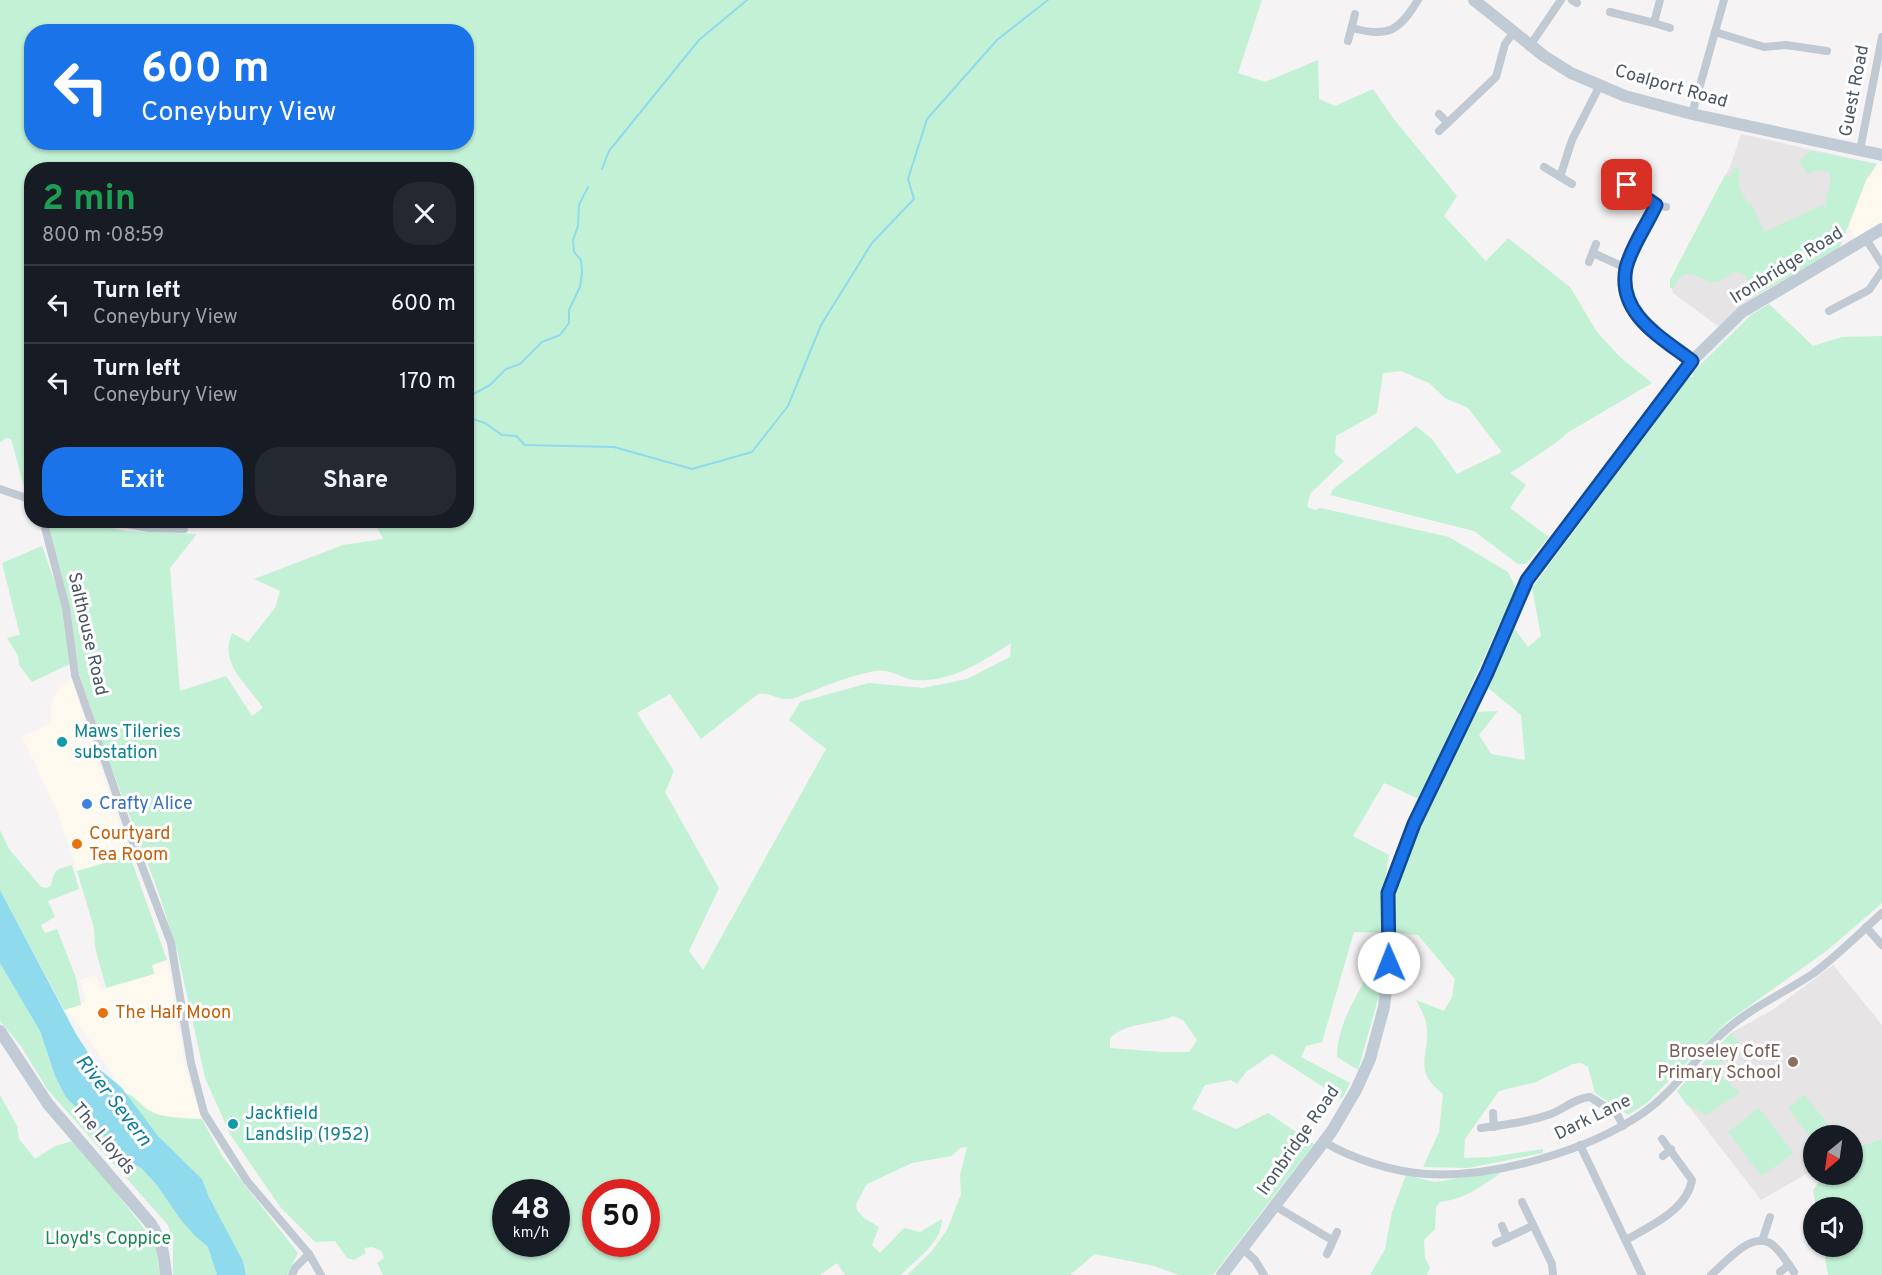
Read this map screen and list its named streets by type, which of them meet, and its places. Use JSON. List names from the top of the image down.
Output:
{
  "streets": {
    "main road": ["Coalport Road", "Ironbridge Road", "The Lloyds"],
    "street": ["Guest Road", "Salthouse Road", "Dark Lane"]
  },
  "crossings": [
    ["Coalport Road", "Guest Road"],
    ["Ironbridge Road", "Dark Lane"]
  ],
  "water": ["River Severn"],
  "parks": ["Lloyd's Coppice"],
  "places": [
    "Maws Tileries substation",
    "Crafty Alice",
    "Courtyard Tea Room",
    "The Half Moon",
    "Broseley CofE Primary School",
    "Jackfield Landslip (1952)"
  ],
  "north": "bottom left",
  "page": {
    "turn": ["600 m", "Coneybury View"],
    "heading": ["2 min", "800 m · 08:59"],
    "list": [
      {
        "name": "Turn left",
        "note": "Coneybury View",
        "value": "600 m"
      },
      {
        "name": "Turn left",
        "note": "Coneybury View",
        "value": "170 m"
      }
    ],
    "buttons": ["Exit", "Share"],
    "speed": "48 km/h",
    "limit": "50"
  }
}
